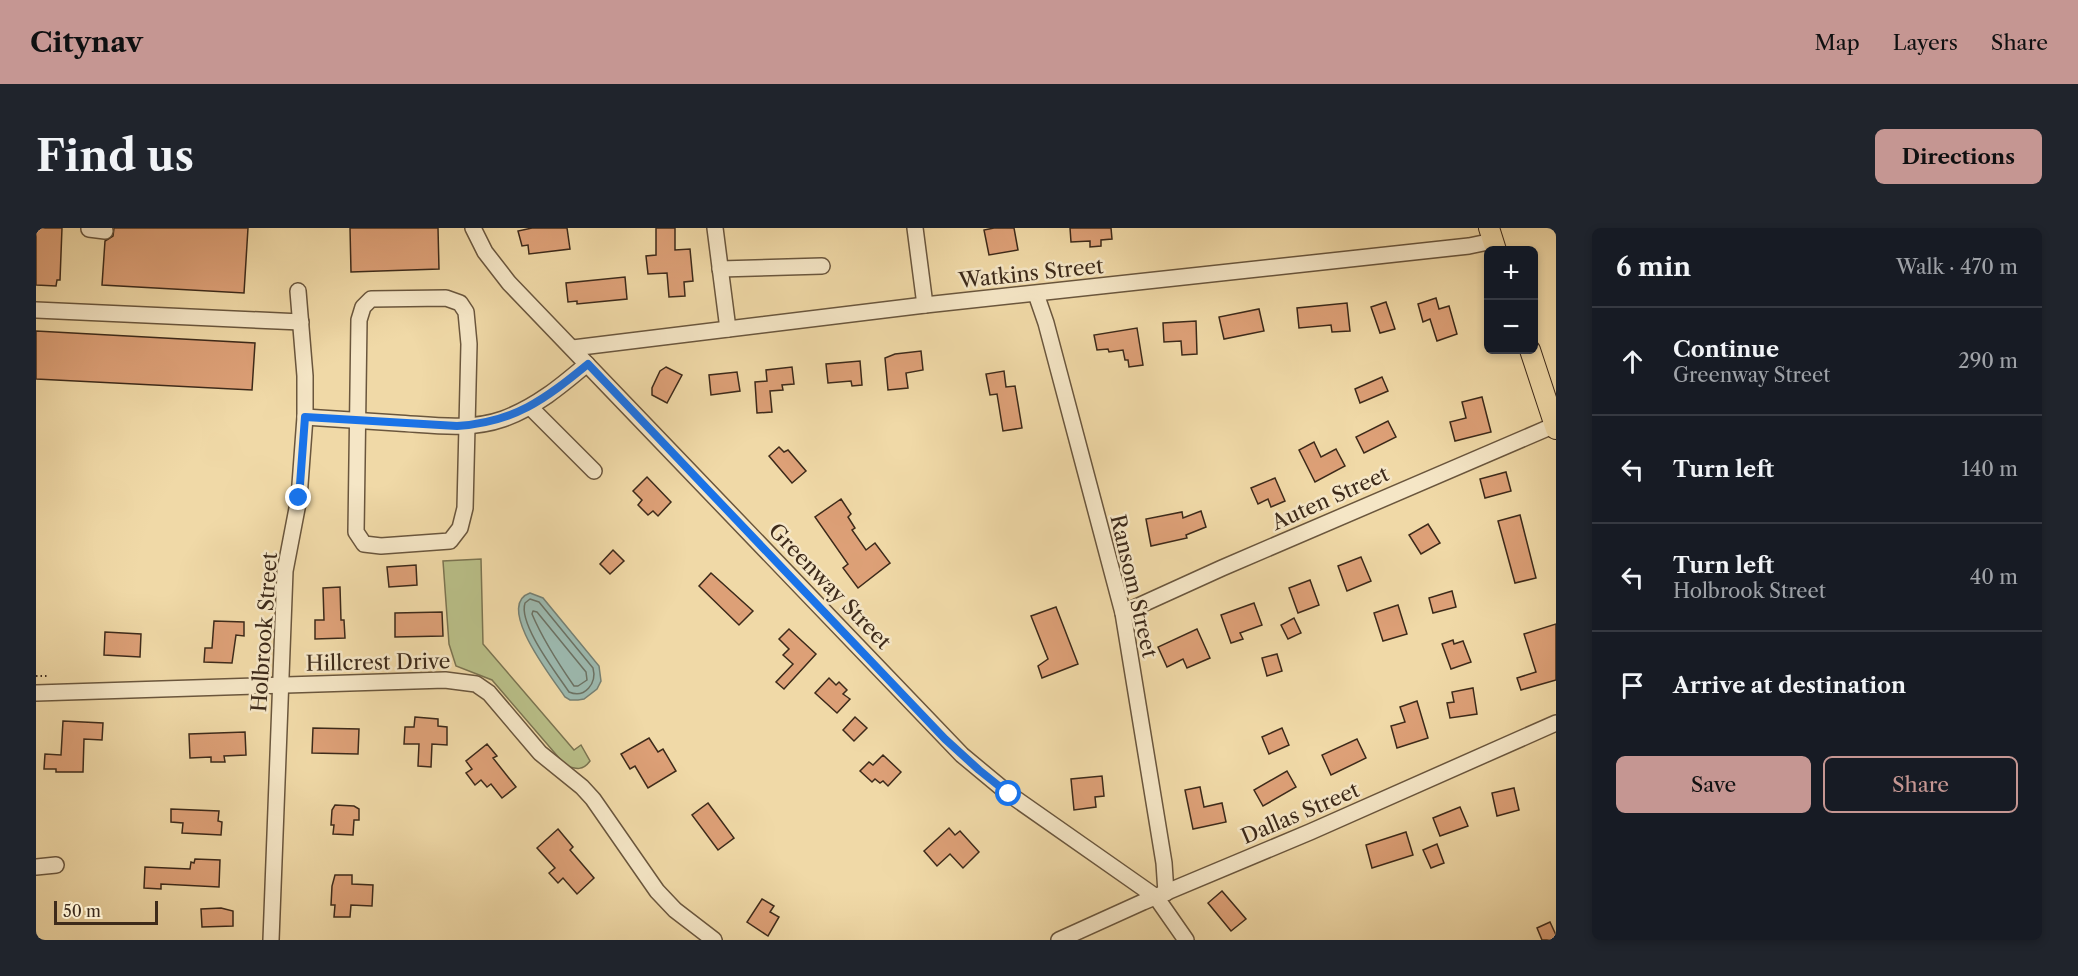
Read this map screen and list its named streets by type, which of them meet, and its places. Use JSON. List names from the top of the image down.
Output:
{
  "streets": {
    "street": [
      "Watkins Street",
      "Auten Street",
      "Greenway Street",
      "Ransom Street",
      "Holbrook Street",
      "Hillcrest Drive",
      "Dallas Street"
    ]
  },
  "crossings": [
    ["Watkins Street", "Greenway Street"],
    ["Watkins Street", "Ransom Street"],
    ["Auten Street", "Ransom Street"],
    ["Greenway Street", "Ransom Street"],
    ["Greenway Street", "Dallas Street"],
    ["Ransom Street", "Dallas Street"],
    ["Holbrook Street", "Hillcrest Drive"]
  ],
  "scale_bar": "50 m",
  "page": {
    "header": "Citynav",
    "nav": ["Map", "Layers", "Share"],
    "buttons": [
      "Directions",
      ["Save", "Share"]
    ],
    "title": "Find us",
    "heading": ["6 min", "Walk · 470 m"],
    "map_buttons": ["+", "−"],
    "list": [
      ["Continue", "Greenway Street", "290 m"],
      ["Turn left", "140 m"],
      ["Turn left", "Holbrook Street", "40 m"],
      "Arrive at destination"
    ],
    "scale": "50 m"
  }
}
